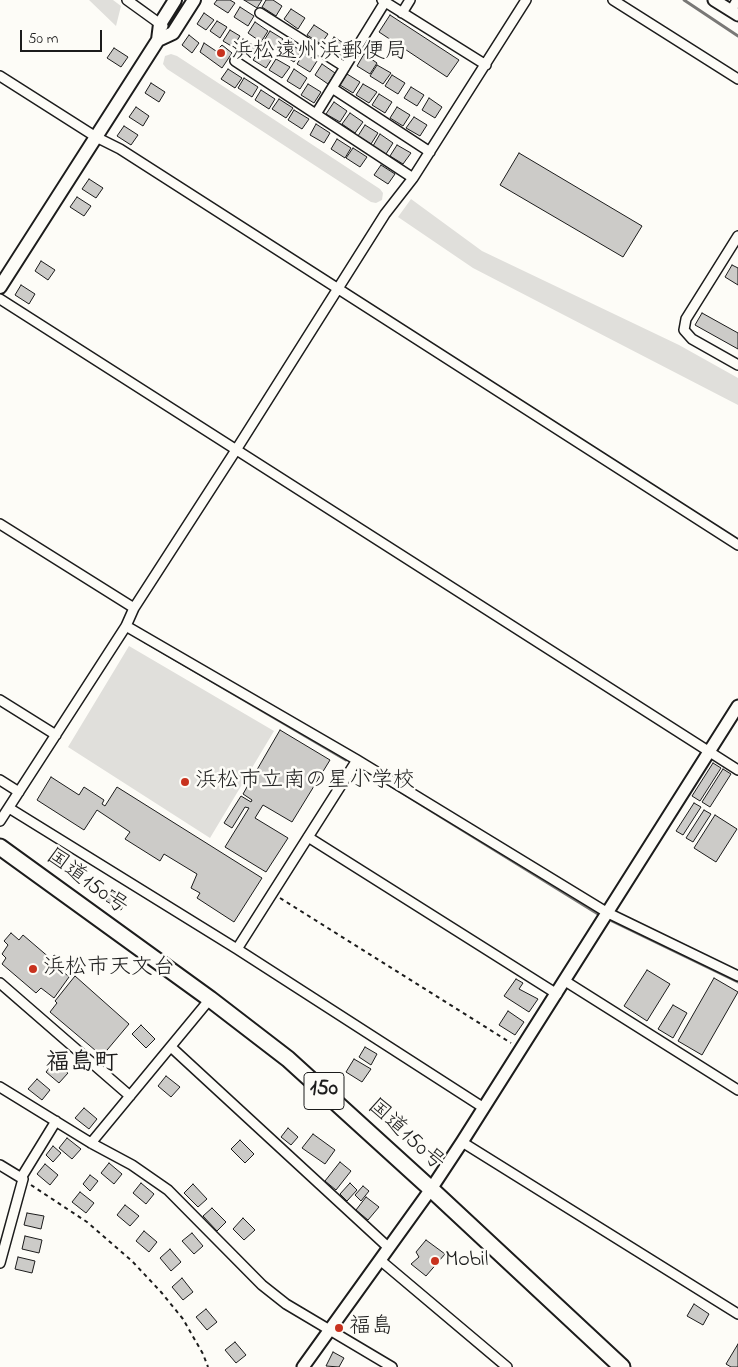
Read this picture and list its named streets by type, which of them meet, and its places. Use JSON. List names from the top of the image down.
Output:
{
  "streets": {
    "highway": ["国道150号", "150"]
  },
  "districts": ["福島町"],
  "places": [
    "浜松遠州浜郵便局",
    "浜松市立南の星小学校",
    "浜松市天文台",
    "Mobil",
    "福島"
  ],
  "scale_bar": "50 m"
}
